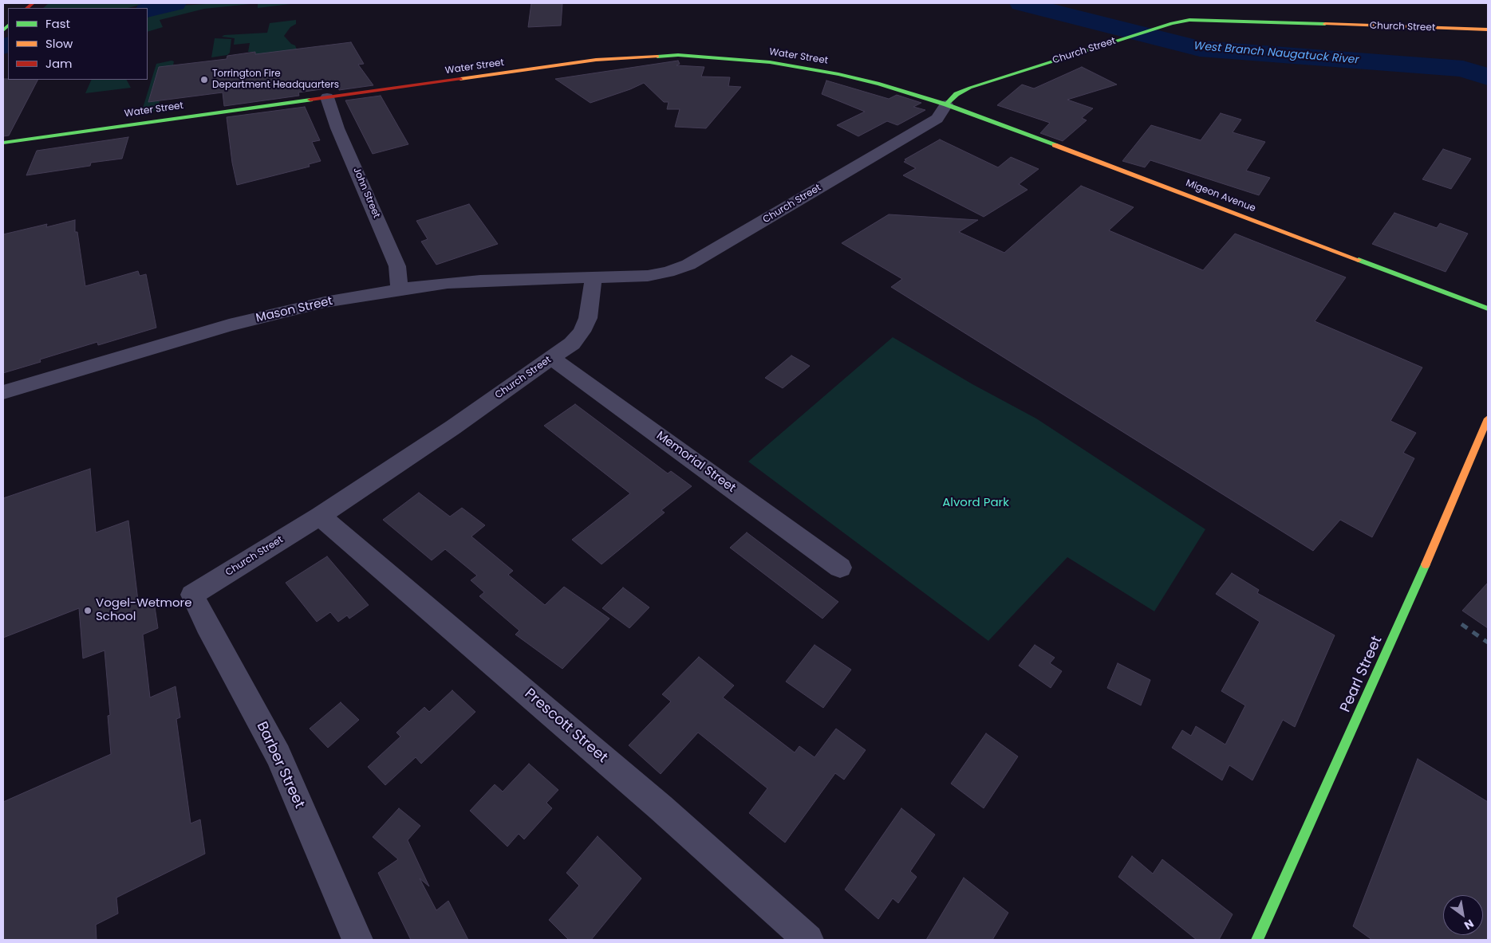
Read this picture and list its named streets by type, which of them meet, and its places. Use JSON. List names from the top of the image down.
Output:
{
  "streets": {
    "main road": [
      "Church Street",
      "Water Street",
      "Migeon Avenue",
      "Pearl Street"
    ],
    "street": [
      "John Street",
      "Mason Street",
      "Memorial Street",
      "Prescott Street",
      "Barber Street"
    ]
  },
  "crossings": [
    ["Church Street", "Water Street"],
    ["Church Street", "Migeon Avenue"],
    ["Church Street", "Mason Street"],
    ["Church Street", "Memorial Street"],
    ["Church Street", "Prescott Street"],
    ["Church Street", "Barber Street"],
    ["Water Street", "John Street"],
    ["Water Street", "Migeon Avenue"],
    ["John Street", "Mason Street"]
  ],
  "water": ["West Branch Naugatuck River"],
  "parks": ["Alvord Park"],
  "places": ["Torrington Fire Department Headquarters", "Vogel-Wetmore School"],
  "legend": ["Fast", "Slow", "Jam"],
  "north": "bottom right"
}
